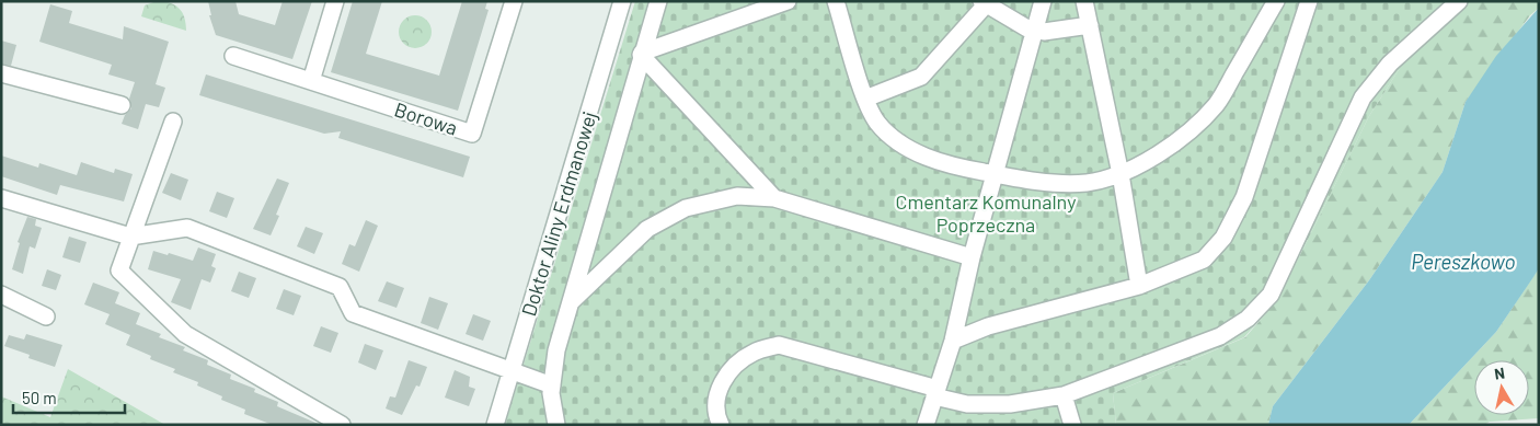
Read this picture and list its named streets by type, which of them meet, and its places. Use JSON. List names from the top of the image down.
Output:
{
  "streets": {
    "street": ["Borowa", "Doktor Aliny Erdmanowej"]
  },
  "water": ["Pereszkowo"],
  "parks": ["Cmentarz Komunalny Poprzeczna"],
  "scale_bar": "50 m",
  "north": "top"
}
